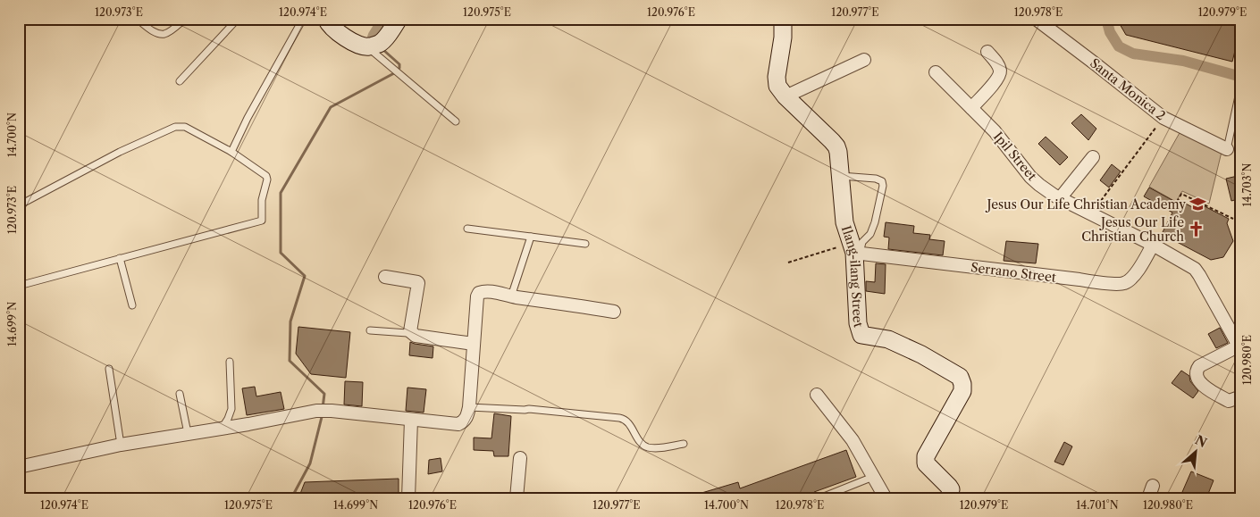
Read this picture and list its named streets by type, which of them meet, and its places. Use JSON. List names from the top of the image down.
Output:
{
  "streets": {
    "street": [
      "Santa Monica 2",
      "Ipil Street",
      "Serrano Street",
      "Ilang-ilang Street"
    ]
  },
  "crossings": [
    ["Ipil Street", "Serrano Street"],
    ["Serrano Street", "Ilang-ilang Street"]
  ],
  "places": {
    "school or university": ["Jesus Our Life Christian Academy"],
    "church": ["Jesus Our Life Christian Church"]
  },
  "north": "top right",
  "coordinates": [
    "120.973°E",
    "120.974°E",
    "120.975°E",
    "120.976°E",
    "120.977°E",
    "120.978°E",
    "120.979°E",
    "14.700°N",
    "14.703°N",
    "14.699°N",
    "120.980°E",
    "14.701°N"
  ]
}
